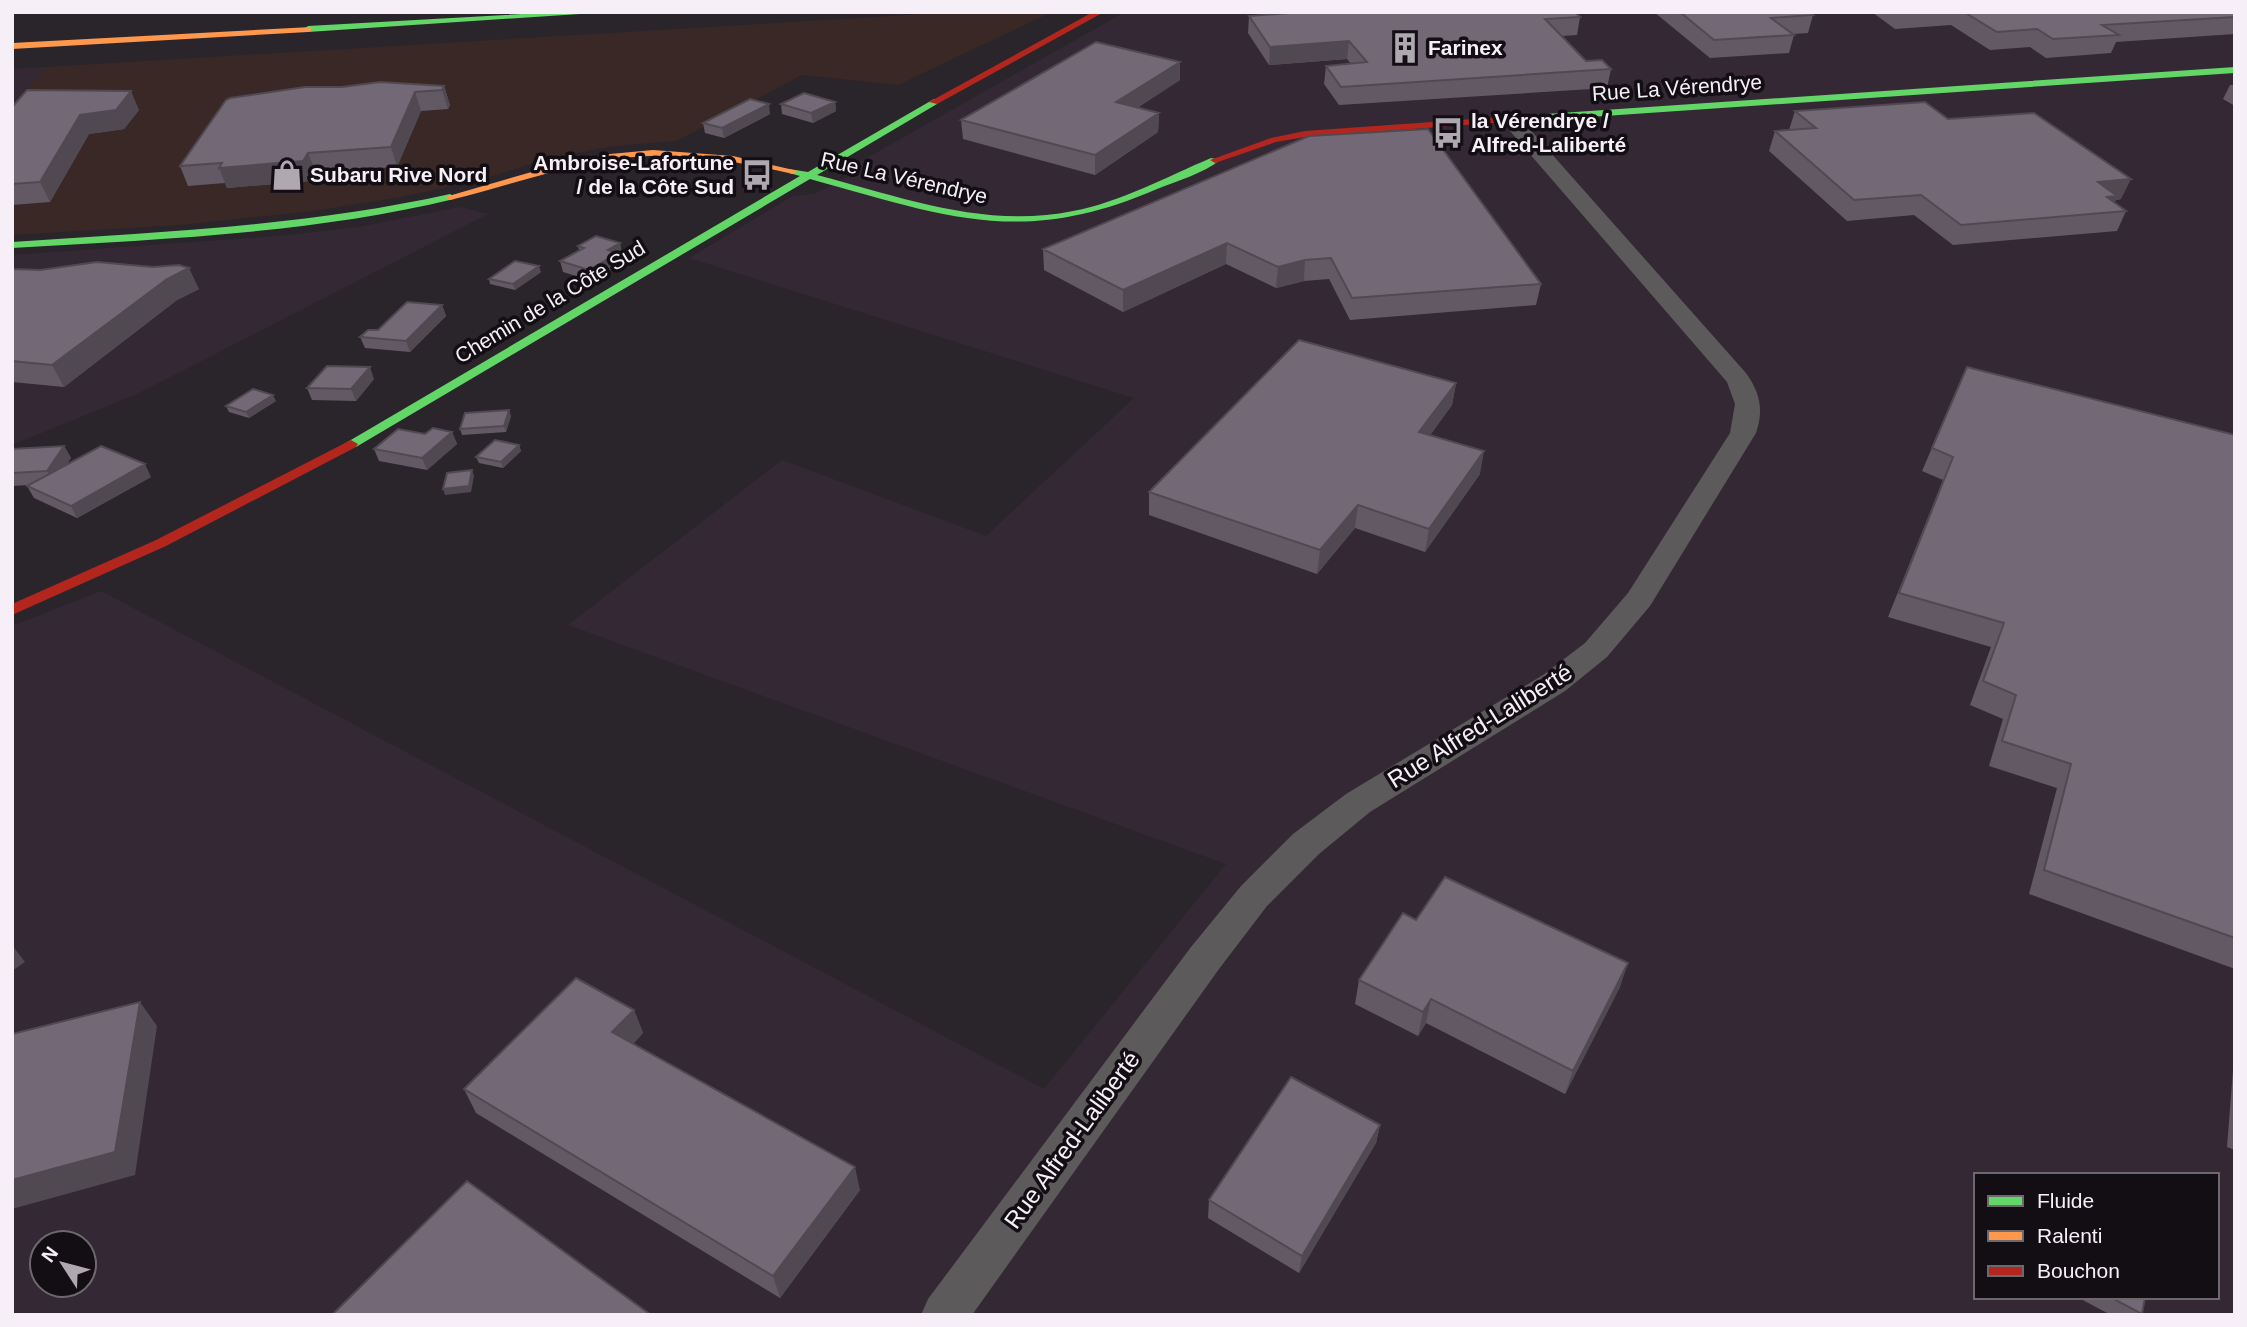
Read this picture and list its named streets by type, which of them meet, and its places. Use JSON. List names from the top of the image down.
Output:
{
  "streets": {
    "main road": ["Rue La Vérendrye", "Chemin de la Côte Sud"],
    "street": ["Rue Alfred-Laliberté"]
  },
  "crossings": [
    ["Rue La Vérendrye", "Chemin de la Côte Sud"],
    ["Rue La Vérendrye", "Rue Alfred-Laliberté"]
  ],
  "places": {
    "building": ["Farinex"],
    "bus stop": ["la Vérendrye / Alfred-Laliberté", "Ambroise-Lafortune / de la Côte Sud"],
    "shop": ["Subaru Rive Nord"]
  },
  "legend": ["Fluide", "Ralenti", "Bouchon"],
  "north": "top left"
}
